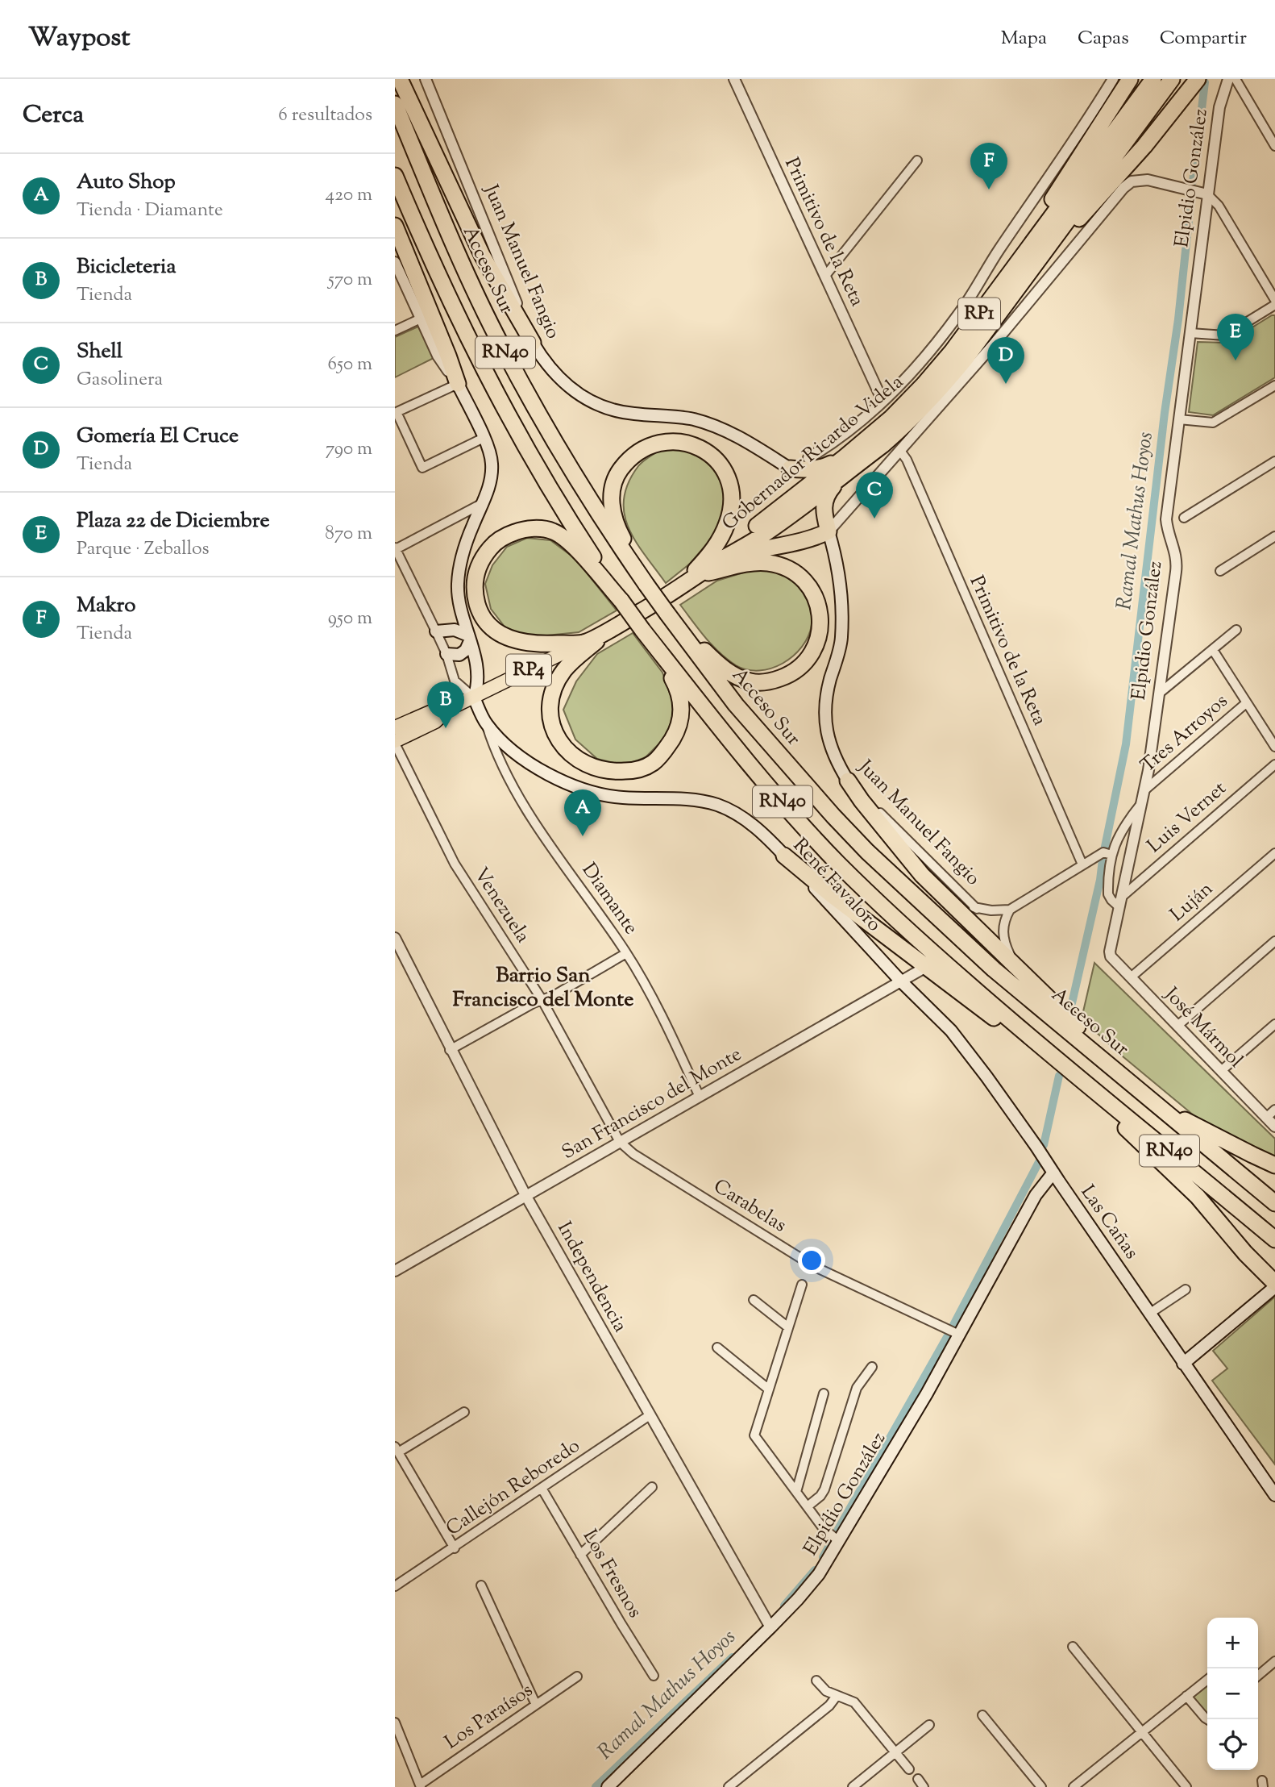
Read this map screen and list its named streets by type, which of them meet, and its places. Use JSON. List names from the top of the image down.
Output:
{
  "streets": {
    "highway": [
      "Acceso Sur",
      "RP1",
      "RN40",
      "Gobernador Ricardo Videla",
      "RP4"
    ],
    "main road": [
      "Elpidio González",
      "Juan Manuel Fangio",
      "René Favaloro",
      "Las Cañas"
    ],
    "street": [
      "Primitivo de la Reta",
      "Tres Arroyos",
      "Luis Vernet",
      "Diamante",
      "Luján",
      "Venezuela",
      "José Mármol",
      "San Francisco del Monte",
      "Carabelas",
      "Independencia",
      "Callejón Reboredo",
      "Los Fresnos",
      "Los Paraísos"
    ]
  },
  "crossings": [
    ["Elpidio González", "Tres Arroyos"],
    ["Elpidio González", "Luis Vernet"],
    ["Elpidio González", "José Mármol"],
    ["Elpidio González", "Carabelas"],
    ["Elpidio González", "Las Cañas"],
    ["Elpidio González", "Independencia"],
    ["Gobernador Ricardo Videla", "RP4"],
    ["RP4", "René Favaloro"],
    ["RP4", "Venezuela"],
    ["René Favaloro", "Diamante"],
    ["René Favaloro", "San Francisco del Monte"],
    ["René Favaloro", "Las Cañas"],
    ["Diamante", "San Francisco del Monte"],
    ["Luján", "José Mármol"],
    ["Venezuela", "San Francisco del Monte"],
    ["Venezuela", "Carabelas"],
    ["San Francisco del Monte", "Carabelas"],
    ["San Francisco del Monte", "Las Cañas"],
    ["San Francisco del Monte", "Independencia"],
    ["Independencia", "Callejón Reboredo"],
    ["Callejón Reboredo", "Los Fresnos"]
  ],
  "districts": ["Barrio San Francisco del Monte"],
  "water": ["Ramal Mathus Hoyos"],
  "page": {
    "header": "Waypost",
    "nav": ["Mapa", "Capas", "Compartir"],
    "heading": ["Cerca", "6 resultados"],
    "pins": [
      "F",
      "E",
      "D",
      "C",
      "B",
      "A"
    ],
    "list": [
      {
        "mark": "A",
        "name": "Auto Shop",
        "note": "Tienda · Diamante",
        "value": "420 m"
      },
      {
        "mark": "B",
        "name": "Bicicleteria",
        "note": "Tienda",
        "value": "570 m"
      },
      {
        "mark": "C",
        "name": "Shell",
        "note": "Gasolinera",
        "value": "650 m"
      },
      {
        "mark": "D",
        "name": "Gomería El Cruce",
        "note": "Tienda",
        "value": "790 m"
      },
      {
        "mark": "E",
        "name": "Plaza 22 de Diciembre",
        "note": "Parque · Zeballos",
        "value": "870 m"
      },
      {
        "mark": "F",
        "name": "Makro",
        "note": "Tienda",
        "value": "950 m"
      }
    ],
    "map_buttons": ["+", "−"]
  }
}
